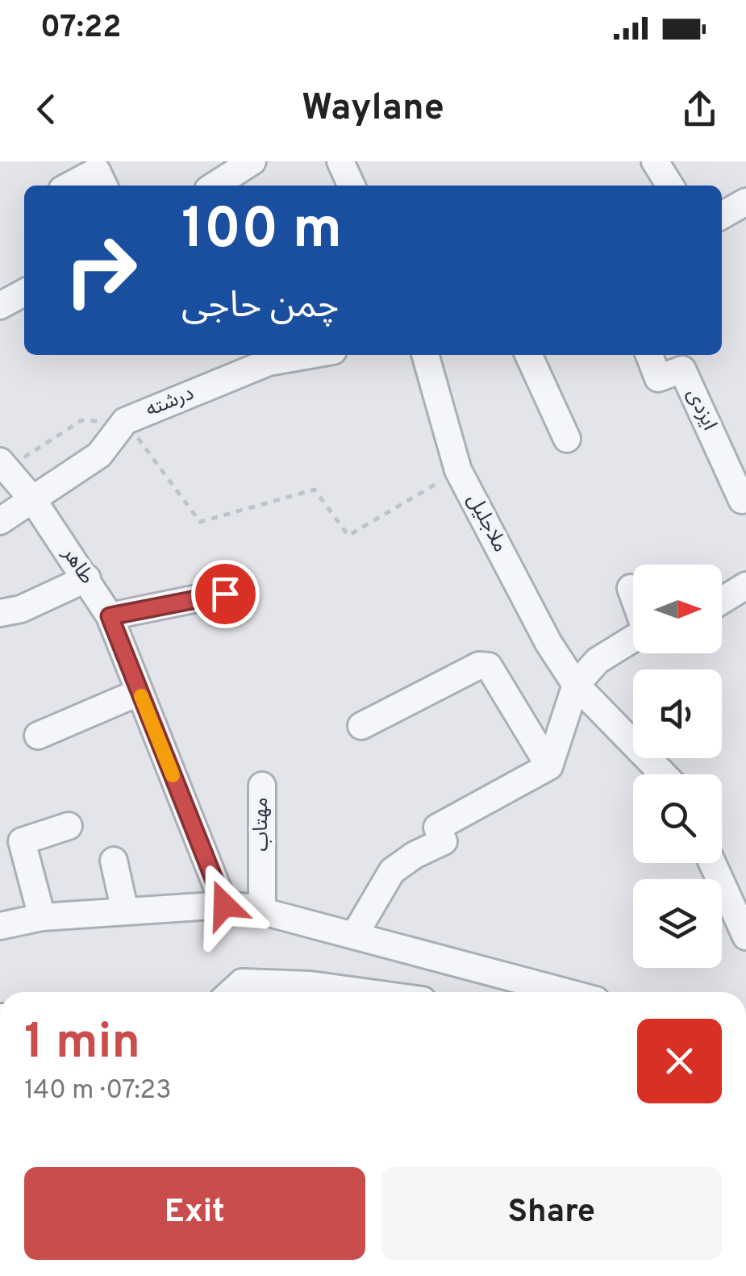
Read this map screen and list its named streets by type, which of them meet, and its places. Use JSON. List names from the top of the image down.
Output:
{
  "streets": {
    "street": [
      "درشته",
      "ایزدی",
      "ملاجلیل",
      "طاهر",
      "مهتاب"
    ]
  },
  "crossings": [
    ["درشته", "طاهر"]
  ],
  "north": "right",
  "page": {
    "status": "07:22",
    "header": "Waylane",
    "turn": ["100 m", "چمن حاجی"],
    "heading": ["1 min", "140 m · 07:23"],
    "buttons": ["Exit", "Share"]
  }
}
